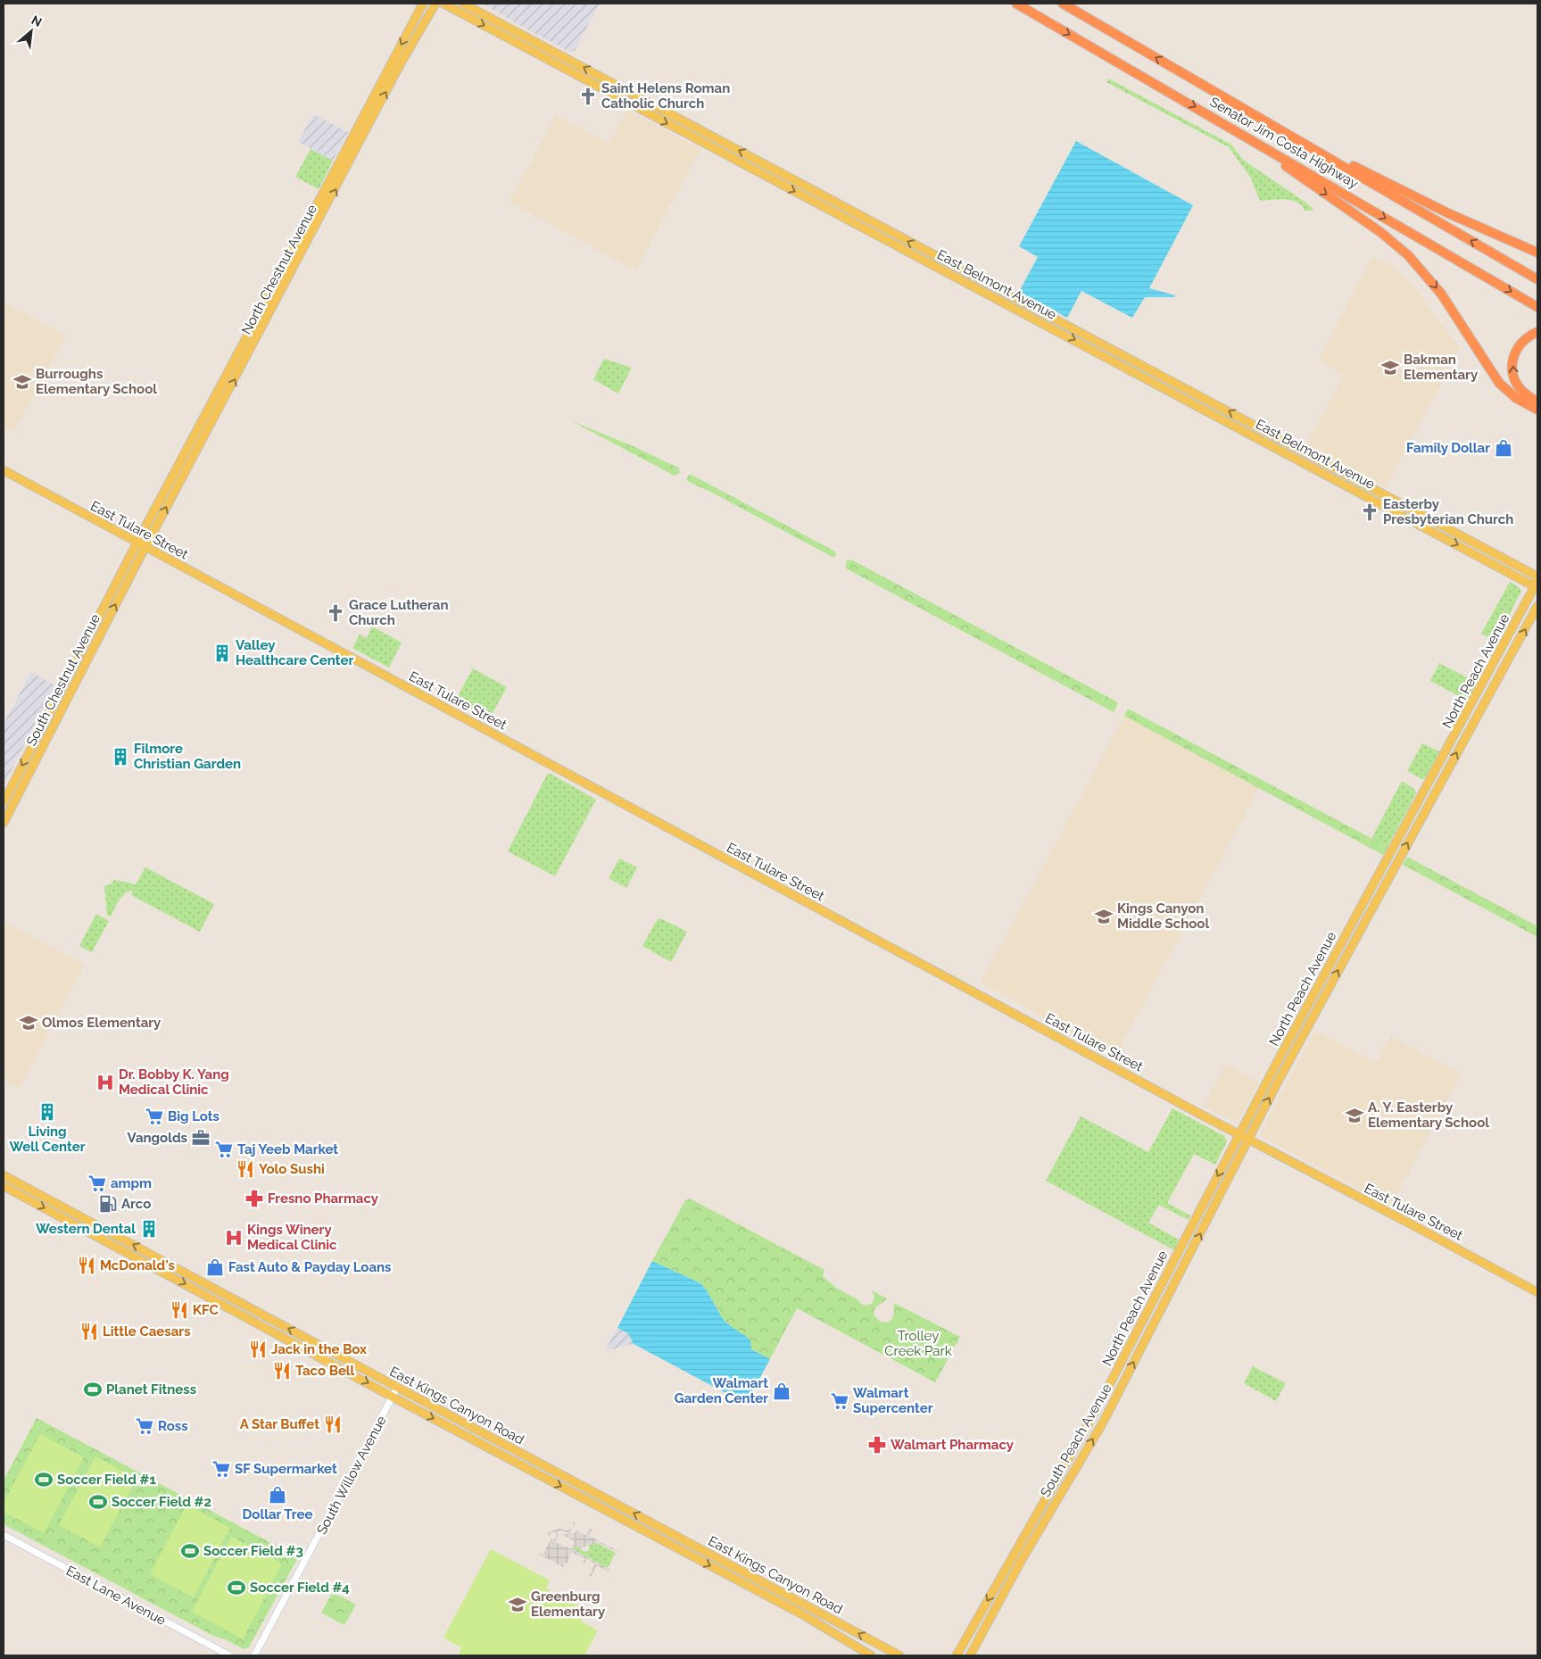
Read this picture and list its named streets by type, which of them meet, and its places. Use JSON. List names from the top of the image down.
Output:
{
  "streets": {
    "highway": ["Senator Jim Costa Highway"],
    "main road": [
      "North Chestnut Avenue",
      "East Belmont Avenue",
      "East Tulare Street",
      "North Peach Avenue",
      "South Chestnut Avenue",
      "East Kings Canyon Road",
      "South Peach Avenue"
    ],
    "street": ["South Willow Avenue", "East Lane Avenue"]
  },
  "crossings": [
    ["North Chestnut Avenue", "East Tulare Street"],
    ["North Chestnut Avenue", "South Chestnut Avenue"],
    ["East Belmont Avenue", "North Peach Avenue"],
    ["East Tulare Street", "North Peach Avenue"],
    ["East Tulare Street", "South Chestnut Avenue"],
    ["East Tulare Street", "South Peach Avenue"],
    ["North Peach Avenue", "South Peach Avenue"],
    ["East Kings Canyon Road", "South Willow Avenue"]
  ],
  "parks": ["Trolley Creek Park"],
  "places": {
    "church": ["Saint Helens Roman Catholic Church", "Easterby Presbyterian Church", "Grace Lutheran Church"],
    "school or university": [
      "Bakman Elementary",
      "Burroughs Elementary School",
      "Kings Canyon Middle School",
      "Olmos Elementary",
      "A. Y. Easterby Elementary School",
      "Greenburg Elementary"
    ],
    "shop": [
      "Family Dollar",
      "Fast Auto & Payday Loans",
      "Walmart Garden Center",
      "Dollar Tree"
    ],
    "building": [
      "Valley Healthcare Center",
      "Filmore Christian Garden",
      "Living Well Center",
      "Western Dental"
    ],
    "hospital": ["Dr. Bobby K. Yang Medical Clinic", "Kings Winery Medical Clinic"],
    "supermarket": [
      "Big Lots",
      "Taj Yeeb Market",
      "ampm",
      "Walmart Supercenter",
      "Ross",
      "SF Supermarket"
    ],
    "office": ["Vangolds"],
    "restaurant": [
      "Yolo Sushi",
      "McDonald's",
      "KFC",
      "Little Caesars",
      "Jack in the Box",
      "Taco Bell",
      "A Star Buffet"
    ],
    "pharmacy": ["Fresno Pharmacy", "Walmart Pharmacy"],
    "fuel station": ["Arco"],
    "sports": [
      "Planet Fitness",
      "Soccer Field #1",
      "Soccer Field #2",
      "Soccer Field #3",
      "Soccer Field #4"
    ]
  },
  "north": "top right"
}
